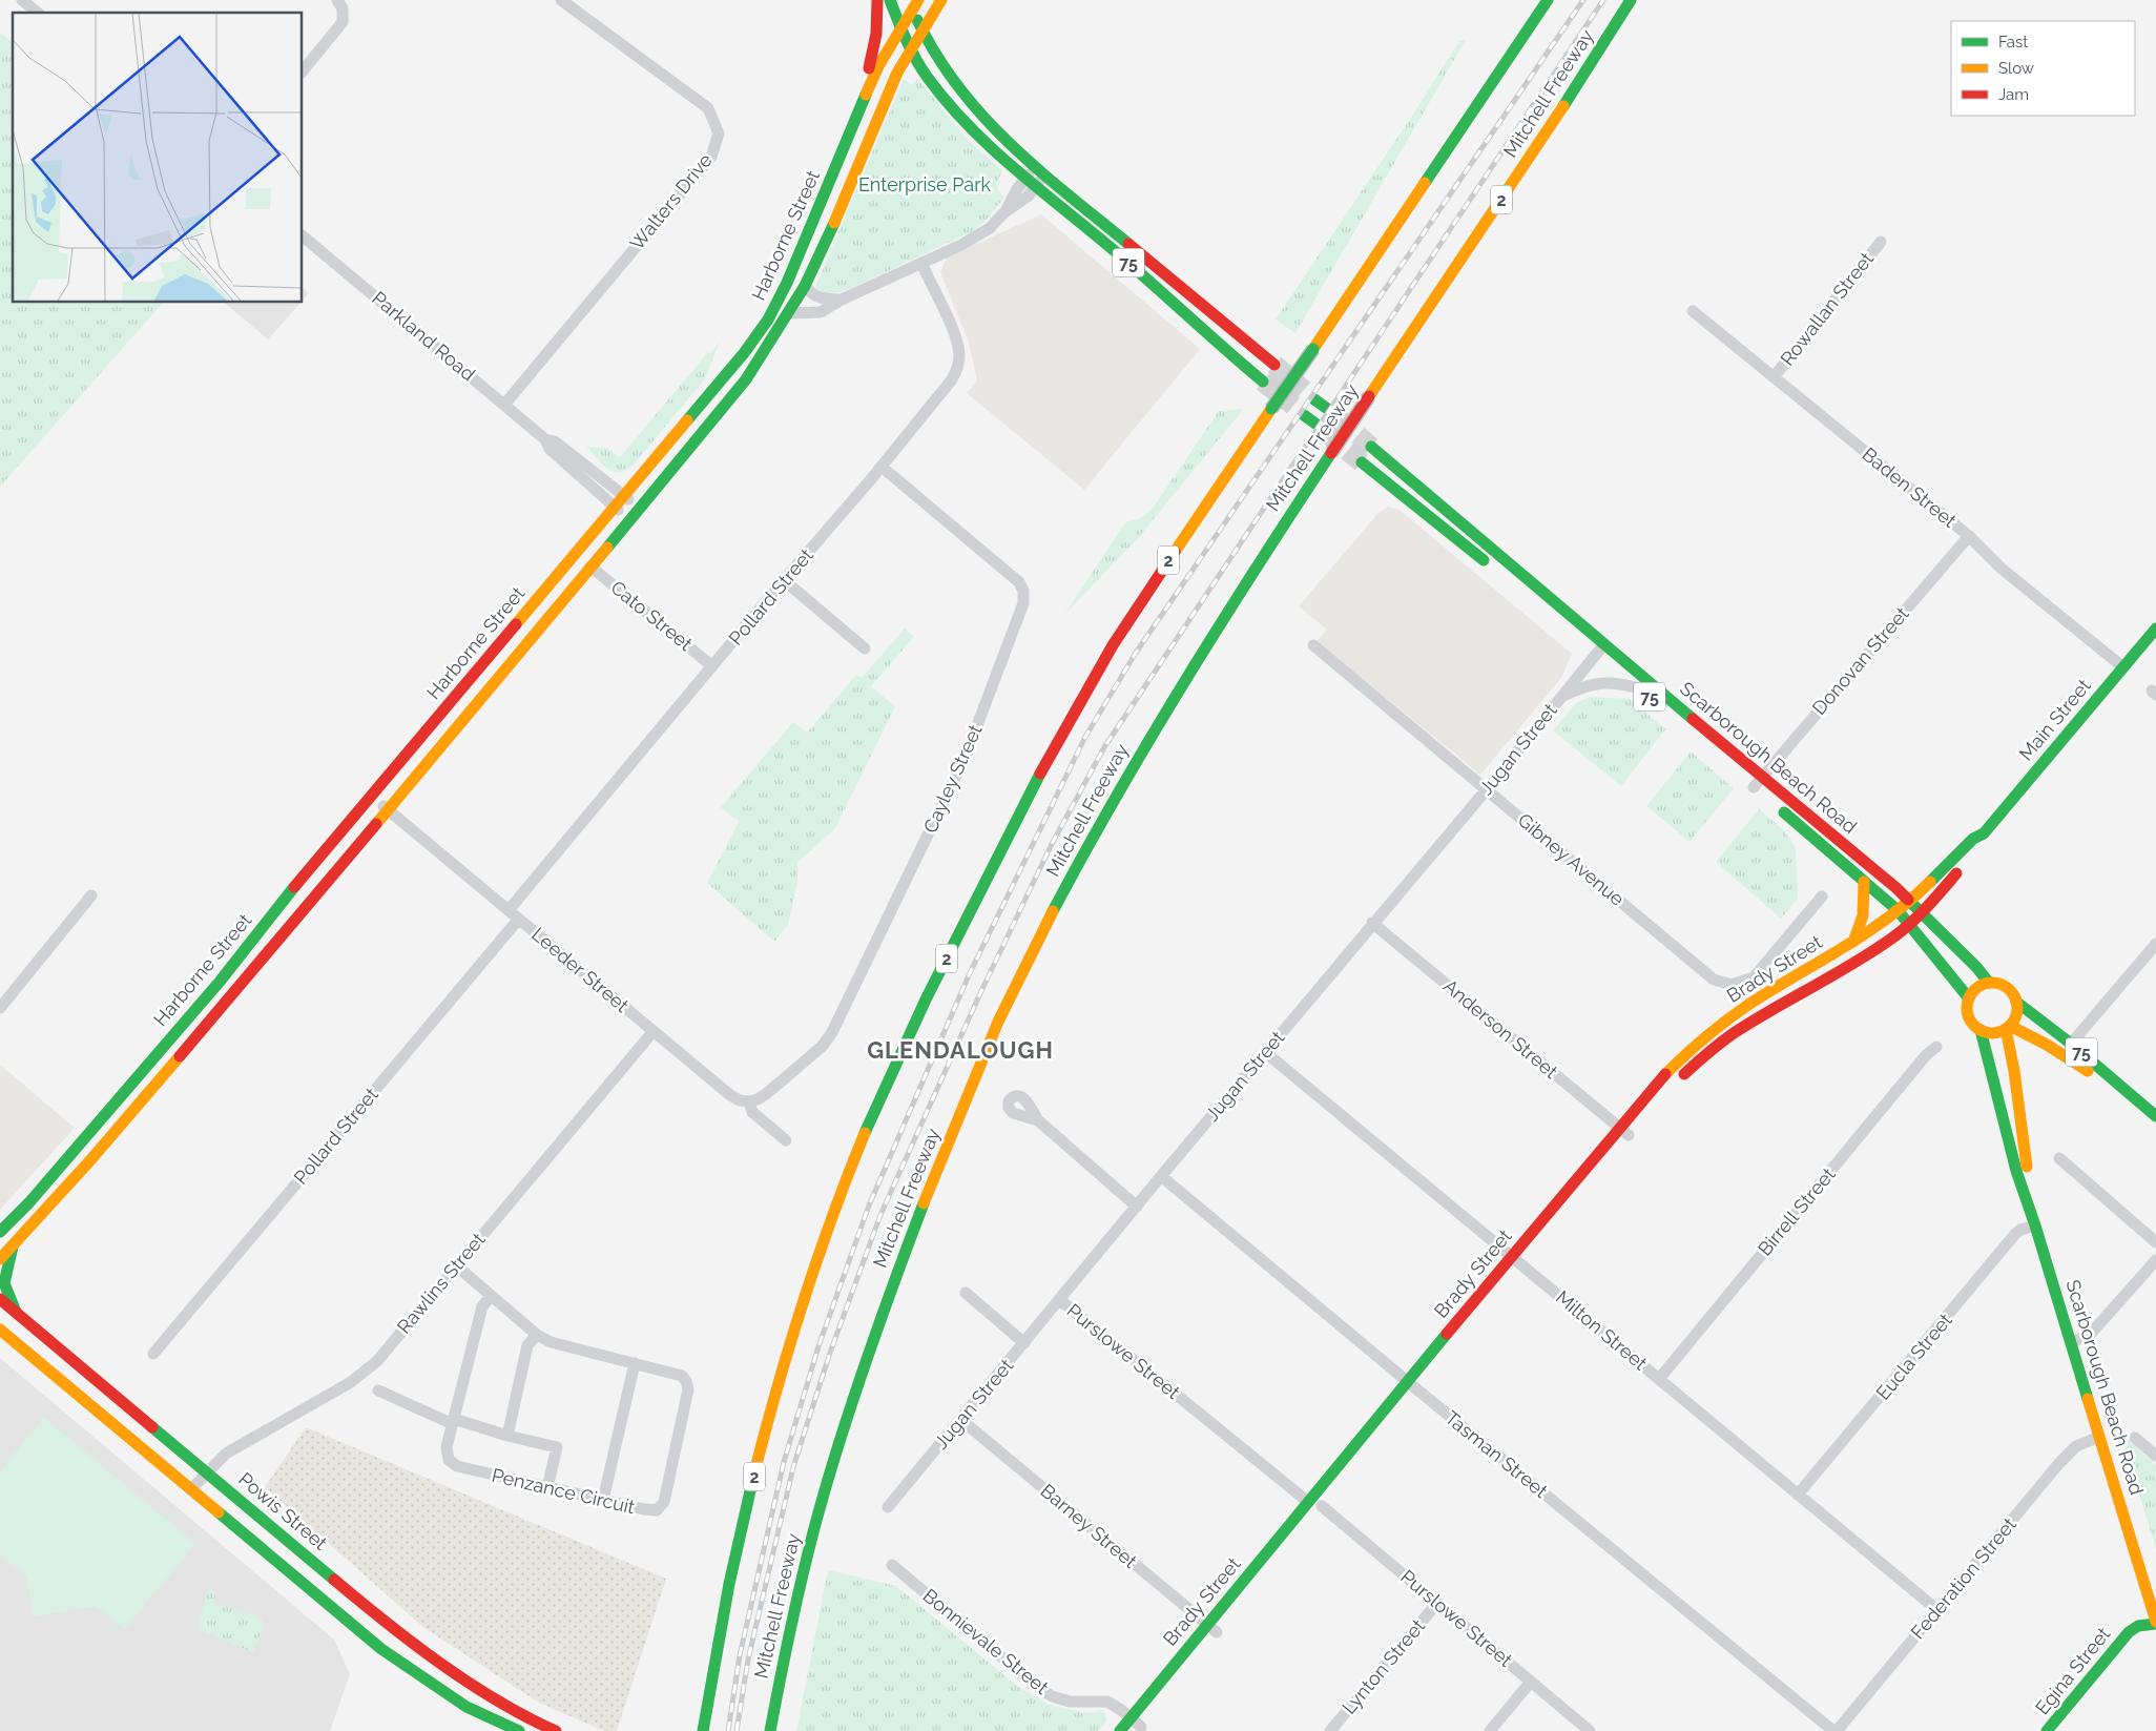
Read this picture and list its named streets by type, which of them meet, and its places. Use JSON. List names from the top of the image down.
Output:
{
  "streets": {
    "main road": [
      "Mitchell Freeway",
      "2",
      "Harborne Street",
      "75",
      "Main Street",
      "Scarborough Beach Road",
      "Brady Street",
      "Powis Street",
      "Egina Street"
    ],
    "street": [
      "Walters Drive",
      "Rowallan Street",
      "Parkland Road",
      "Baden Street",
      "Pollard Street",
      "Cato Street",
      "Donovan Street",
      "Jugan Street",
      "Cayley Street",
      "Gibney Avenue",
      "Leeder Street",
      "Anderson Street",
      "Birrell Street",
      "Rawlins Street",
      "Milton Street",
      "Purslowe Street",
      "Eucla Street",
      "Tasman Street",
      "Penzance Circuit",
      "Barney Street",
      "Federation Street",
      "Bonnievale Street",
      "Lynton Street"
    ]
  },
  "crossings": [
    ["Walters Drive", "Parkland Road"],
    ["Harborne Street", "75"],
    ["Harborne Street", "Parkland Road"],
    ["Harborne Street", "Pollard Street"],
    ["Harborne Street", "Cato Street"],
    ["Harborne Street", "Leeder Street"],
    ["75", "Scarborough Beach Road"],
    ["Rowallan Street", "Baden Street"],
    ["Baden Street", "Donovan Street"],
    ["Baden Street", "Main Street"],
    ["Pollard Street", "Cato Street"],
    ["Pollard Street", "Cayley Street"],
    ["Pollard Street", "Leeder Street"],
    ["Donovan Street", "Scarborough Beach Road"],
    ["Main Street", "Scarborough Beach Road"],
    ["Main Street", "Brady Street"],
    ["Jugan Street", "Scarborough Beach Road"],
    ["Jugan Street", "Gibney Avenue"],
    ["Jugan Street", "Anderson Street"],
    ["Jugan Street", "Milton Street"],
    ["Jugan Street", "Purslowe Street"],
    ["Jugan Street", "Tasman Street"],
    ["Jugan Street", "Barney Street"],
    ["Scarborough Beach Road", "Brady Street"],
    ["Scarborough Beach Road", "Eucla Street"],
    ["Scarborough Beach Road", "Federation Street"],
    ["Scarborough Beach Road", "Egina Street"],
    ["Cayley Street", "Leeder Street"],
    ["Brady Street", "Anderson Street"],
    ["Brady Street", "Milton Street"],
    ["Brady Street", "Purslowe Street"],
    ["Brady Street", "Tasman Street"],
    ["Brady Street", "Barney Street"],
    ["Brady Street", "Bonnievale Street"],
    ["Leeder Street", "Rawlins Street"],
    ["Birrell Street", "Milton Street"],
    ["Rawlins Street", "Penzance Circuit"],
    ["Rawlins Street", "Powis Street"],
    ["Milton Street", "Eucla Street"],
    ["Milton Street", "Federation Street"],
    ["Purslowe Street", "Lynton Street"],
    ["Tasman Street", "Federation Street"]
  ],
  "districts": ["GLENDALOUGH"],
  "parks": ["Enterprise Park"],
  "legend": ["Fast", "Slow", "Jam"]
}
